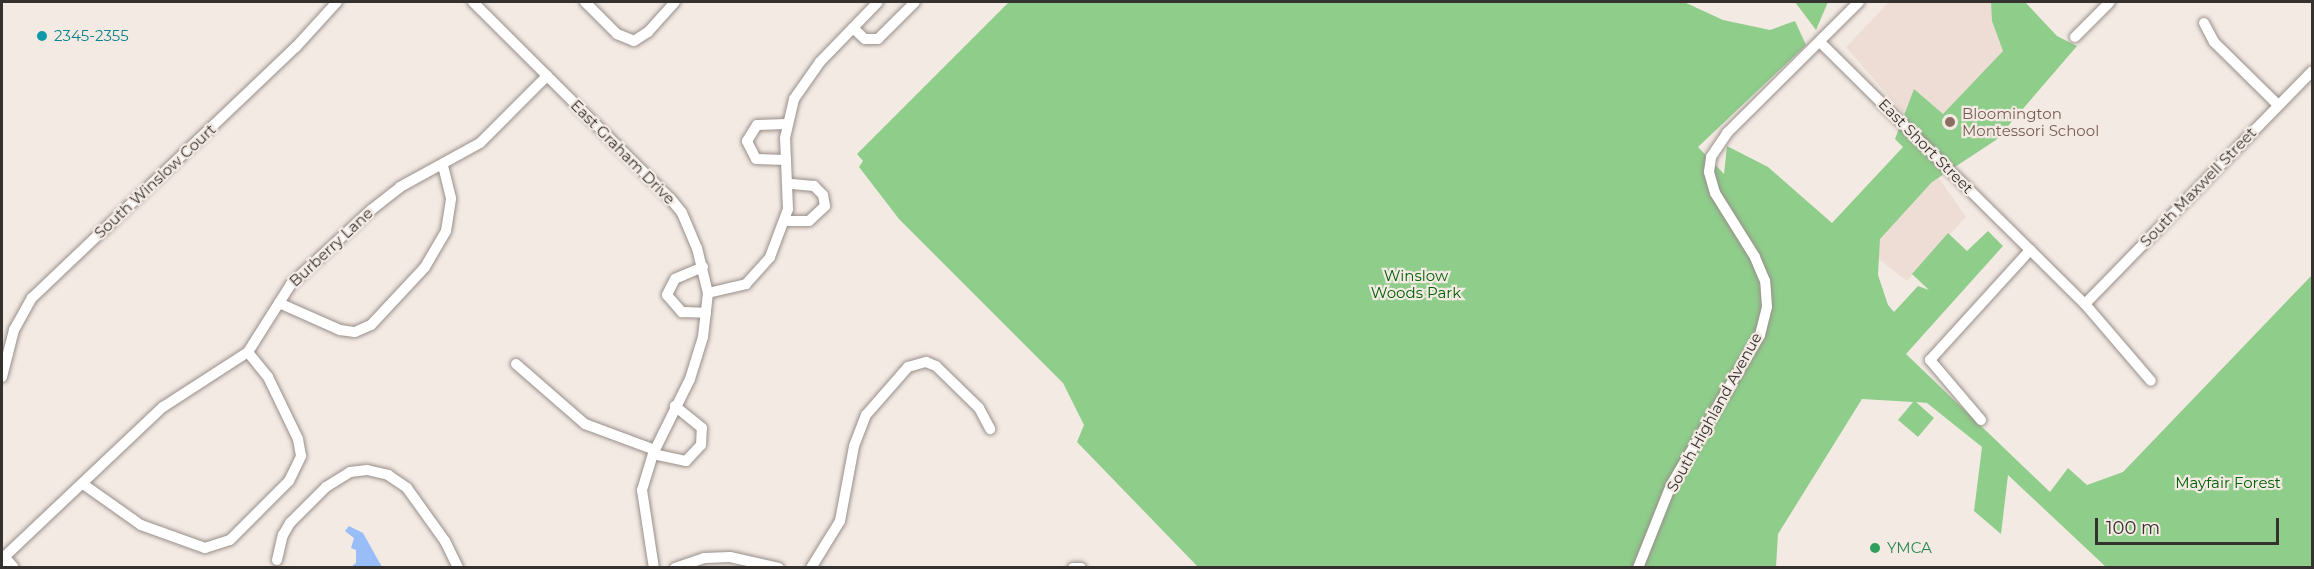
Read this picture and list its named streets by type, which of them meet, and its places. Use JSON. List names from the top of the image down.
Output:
{
  "streets": {
    "street": [
      "East Short Street",
      "East Graham Drive",
      "South Winslow Court",
      "South Maxwell Street",
      "Burberry Lane",
      "South Highland Avenue"
    ]
  },
  "crossings": [
    ["East Short Street", "South Maxwell Street"],
    ["East Short Street", "South Highland Avenue"],
    ["East Graham Drive", "Burberry Lane"]
  ],
  "parks": ["Winslow Woods Park", "Mayfair Forest"],
  "places": ["2345-2355", "Bloomington Montessori School", "YMCA"],
  "scale_bar": "100 m"
}
